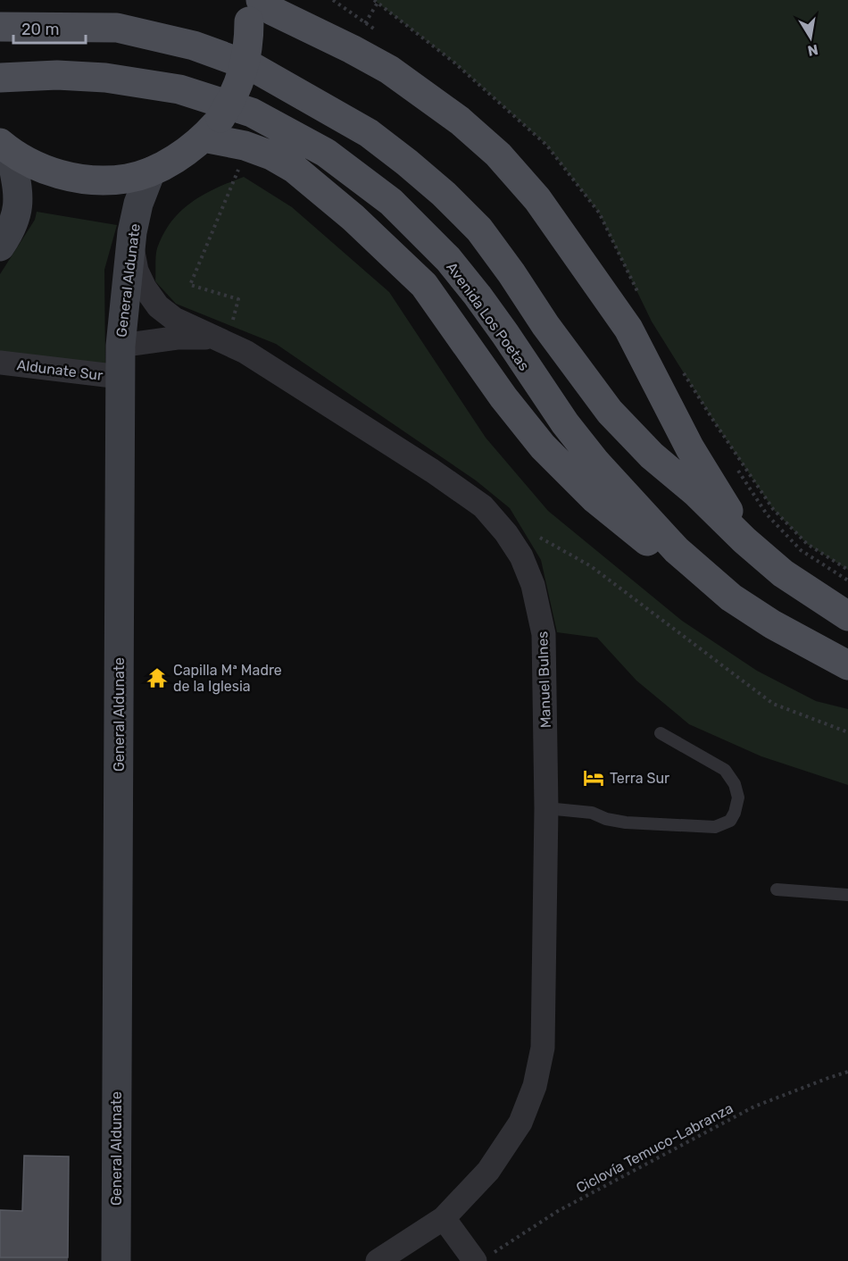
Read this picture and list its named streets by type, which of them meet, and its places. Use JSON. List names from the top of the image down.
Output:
{
  "streets": {
    "main road": ["General Aldunate", "Avenida Los Poetas"],
    "street": ["Aldunate Sur", "Manuel Bulnes"],
    "path": ["Ciclovía Temuco-Labranza"]
  },
  "crossings": [
    ["General Aldunate", "Aldunate Sur"],
    ["General Aldunate", "Manuel Bulnes"]
  ],
  "places": {
    "temple": ["Capilla Mª Madre de la Iglesia"],
    "hotel": ["Terra Sur"]
  },
  "scale_bar": "20 m",
  "north": "bottom"
}
